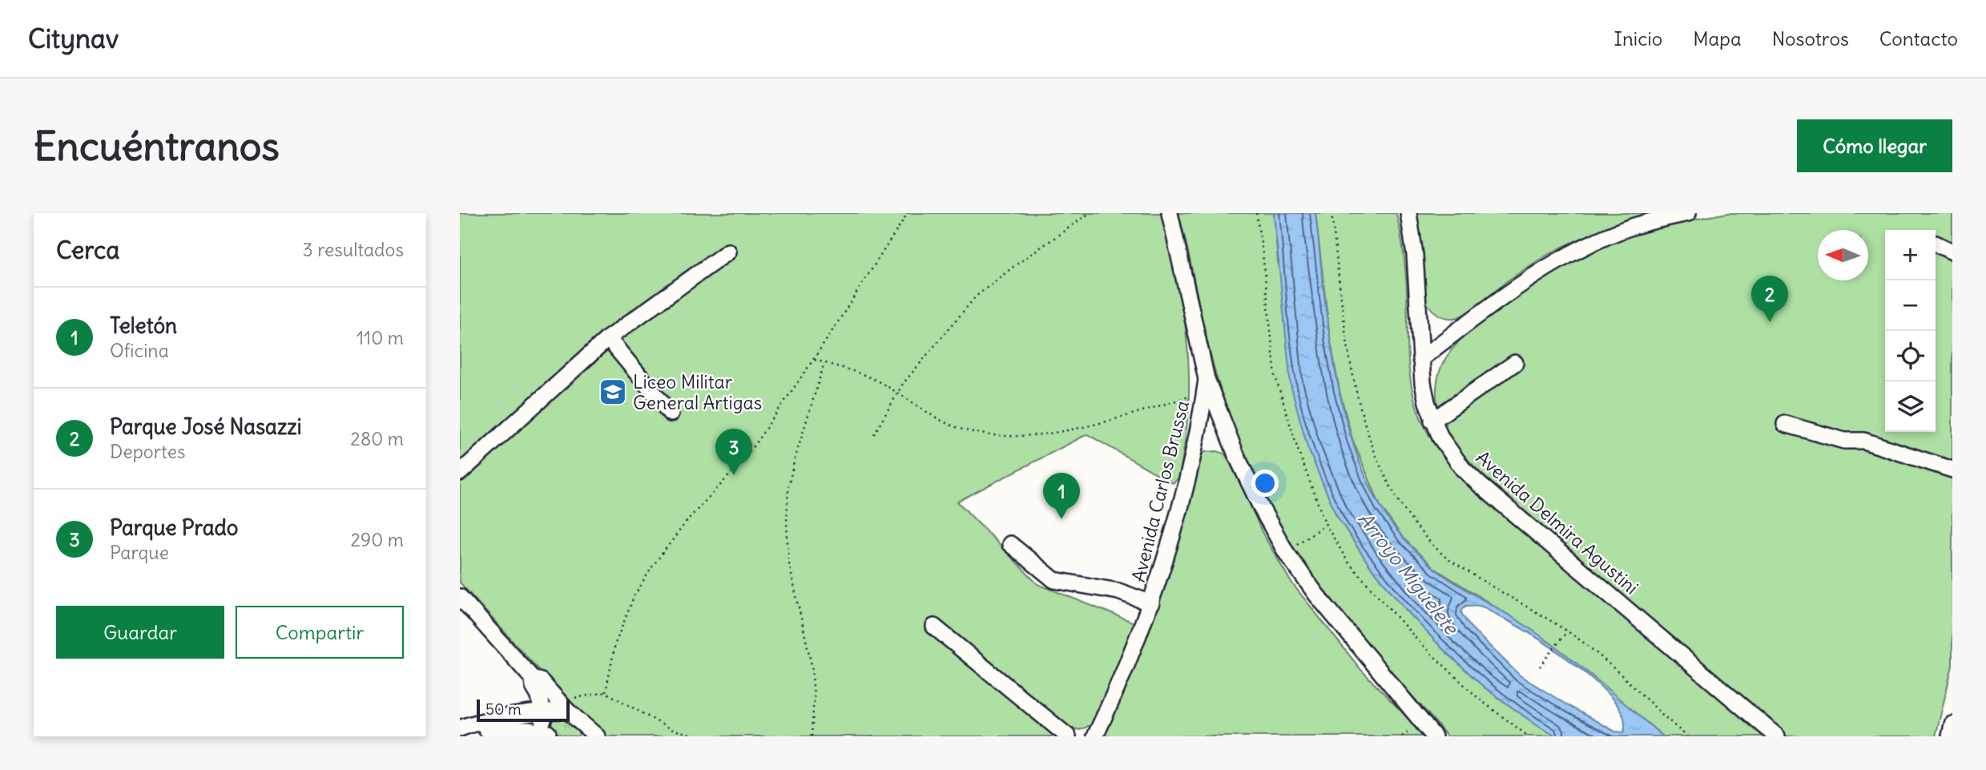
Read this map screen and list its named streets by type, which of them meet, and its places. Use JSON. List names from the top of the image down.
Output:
{
  "streets": {
    "street": ["Avenida Carlos Brussa", "Avenida Delmira Agustini"]
  },
  "water": ["Arroyo Miguelete"],
  "places": {
    "school or university": ["Liceo Militar General Artigas"]
  },
  "scale_bar": "50 m",
  "north": "left",
  "page": {
    "header": "Citynav",
    "nav": [
      "Inicio",
      "Mapa",
      "Nosotros",
      "Contacto"
    ],
    "buttons": [
      "Cómo llegar",
      ["Guardar", "Compartir"]
    ],
    "title": "Encuéntranos",
    "heading": ["Cerca", "3 resultados"],
    "map_buttons": ["+", "−"],
    "pins": ["2", "3", "1"],
    "list": [
      {
        "mark": "1",
        "name": "Teletón",
        "note": "Oficina",
        "value": "110 m"
      },
      {
        "mark": "2",
        "name": "Parque José Nasazzi",
        "note": "Deportes",
        "value": "280 m"
      },
      {
        "mark": "3",
        "name": "Parque Prado",
        "note": "Parque",
        "value": "290 m"
      }
    ],
    "scale": "50 m"
  }
}
